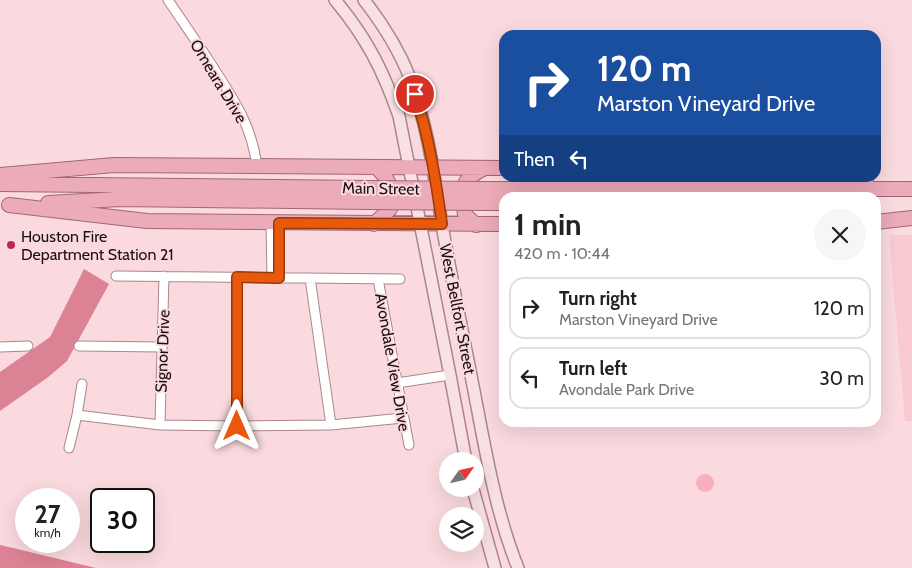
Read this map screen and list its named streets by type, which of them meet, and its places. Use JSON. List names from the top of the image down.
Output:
{
  "streets": {
    "highway": ["Main Street"],
    "main road": ["West Bellfort Street"],
    "street": ["Omeara Drive", "Signor Drive", "Avondale View Drive"]
  },
  "places": ["Houston Fire Department Station 21"],
  "north": "top right",
  "page": {
    "turn": ["120 m", "Marston Vineyard Drive"],
    "then": "Then",
    "heading": ["1 min", "420 m · 10:44"],
    "list": [
      {
        "name": "Turn right",
        "note": "Marston Vineyard Drive",
        "value": "120 m"
      },
      {
        "name": "Turn left",
        "note": "Avondale Park Drive",
        "value": "30 m"
      }
    ],
    "speed": "27 km/h",
    "limit": "30"
  }
}
